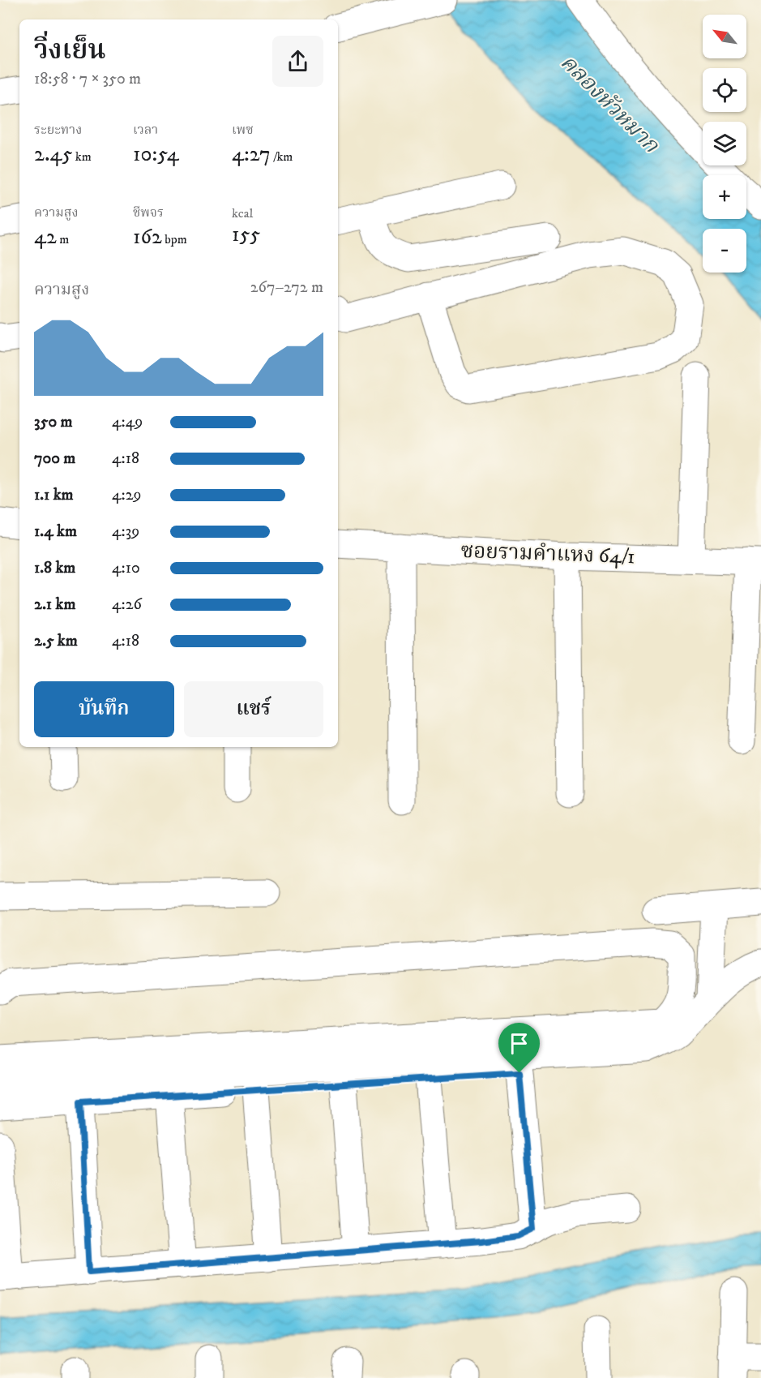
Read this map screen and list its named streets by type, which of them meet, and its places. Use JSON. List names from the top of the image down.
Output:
{
  "streets": {
    "street": ["ซอยรามคำแหง 64/1"]
  },
  "water": ["คลองหัวหมาก"],
  "north": "top left",
  "page": {
    "map_buttons": ["+", "−"],
    "heading": ["วิ่งเย็น", "18:58 · 7 × 350 m"],
    "stats": [
      ["ระยะทาง", "2.45 km"],
      ["เวลา", "10:54"],
      ["เพซ", "4:27 /km"],
      ["ความสูง", "42 m"],
      ["ชีพจร", "162 bpm"],
      ["kcal", "155"]
    ],
    "chart": ["ความสูง", "267–272 m"],
    "list": [
      {
        "name": "350 m",
        "note": "4:49"
      },
      {
        "name": "700 m",
        "note": "4:18"
      },
      {
        "name": "1.1 km",
        "note": "4:29"
      },
      {
        "name": "1.4 km",
        "note": "4:39"
      },
      {
        "name": "1.8 km",
        "note": "4:10"
      },
      {
        "name": "2.1 km",
        "note": "4:26"
      },
      {
        "name": "2.5 km",
        "note": "4:18"
      }
    ],
    "buttons": ["บันทึก", "แชร์"]
  }
}
